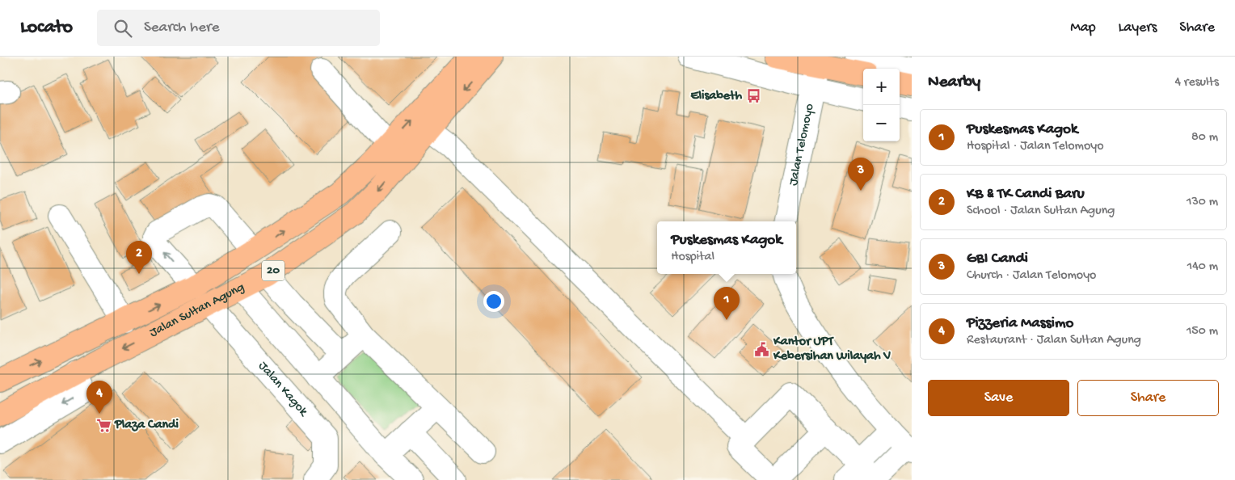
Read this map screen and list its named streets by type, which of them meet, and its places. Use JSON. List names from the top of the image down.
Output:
{
  "streets": {
    "highway": ["20", "Jalan Sultan Agung"],
    "street": ["Jalan Telomoyo", "Jalan Kagok"]
  },
  "crossings": [
    ["Jalan Sultan Agung", "Jalan Kagok"]
  ],
  "places": {
    "bus stop": ["Elisabeth"],
    "public building": ["Kantor UPT Kebersihan Wilayah V"],
    "supermarket": ["Plaza Candi"]
  },
  "page": {
    "header": "Locato",
    "search": "Search here",
    "nav": ["Map", "Layers", "Share"],
    "heading": ["Nearby", "4 results"],
    "map_buttons": ["+", "−"],
    "list": [
      {
        "mark": "1",
        "name": "Puskesmas Kagok",
        "note": "Hospital · Jalan Telomoyo",
        "value": "80 m"
      },
      {
        "mark": "2",
        "name": "KB & TK Candi Baru",
        "note": "School · Jalan Sultan Agung",
        "value": "130 m"
      },
      {
        "mark": "3",
        "name": "GBI Candi",
        "note": "Church · Jalan Telomoyo",
        "value": "140 m"
      },
      {
        "mark": "4",
        "name": "Pizzeria Massimo",
        "note": "Restaurant · Jalan Sultan Agung",
        "value": "150 m"
      }
    ],
    "pins": [
      "3",
      "2",
      "1",
      "4"
    ],
    "popup": ["Puskesmas Kagok", "Hospital"],
    "buttons": ["Save", "Share"]
  }
}
